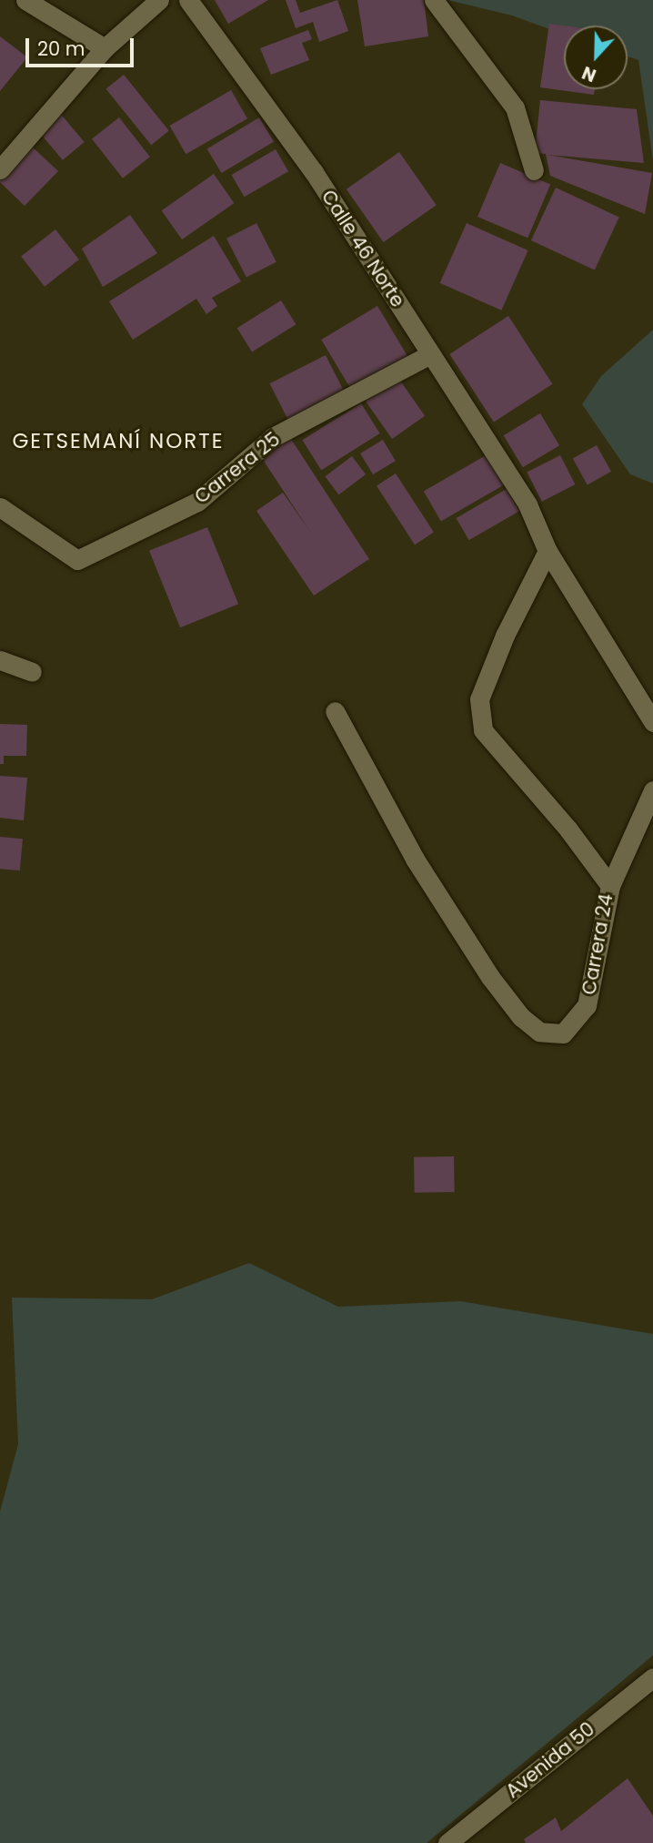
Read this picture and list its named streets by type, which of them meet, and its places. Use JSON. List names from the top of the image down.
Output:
{
  "streets": {
    "street": [
      "Calle 46 Norte",
      "Carrera 25",
      "Carrera 24",
      "Avenida 50"
    ]
  },
  "crossings": [
    ["Calle 46 Norte", "Carrera 25"],
    ["Calle 46 Norte", "Carrera 24"]
  ],
  "districts": ["GETSEMANÍ NORTE"],
  "scale_bar": "20 m",
  "north": "bottom"
}
